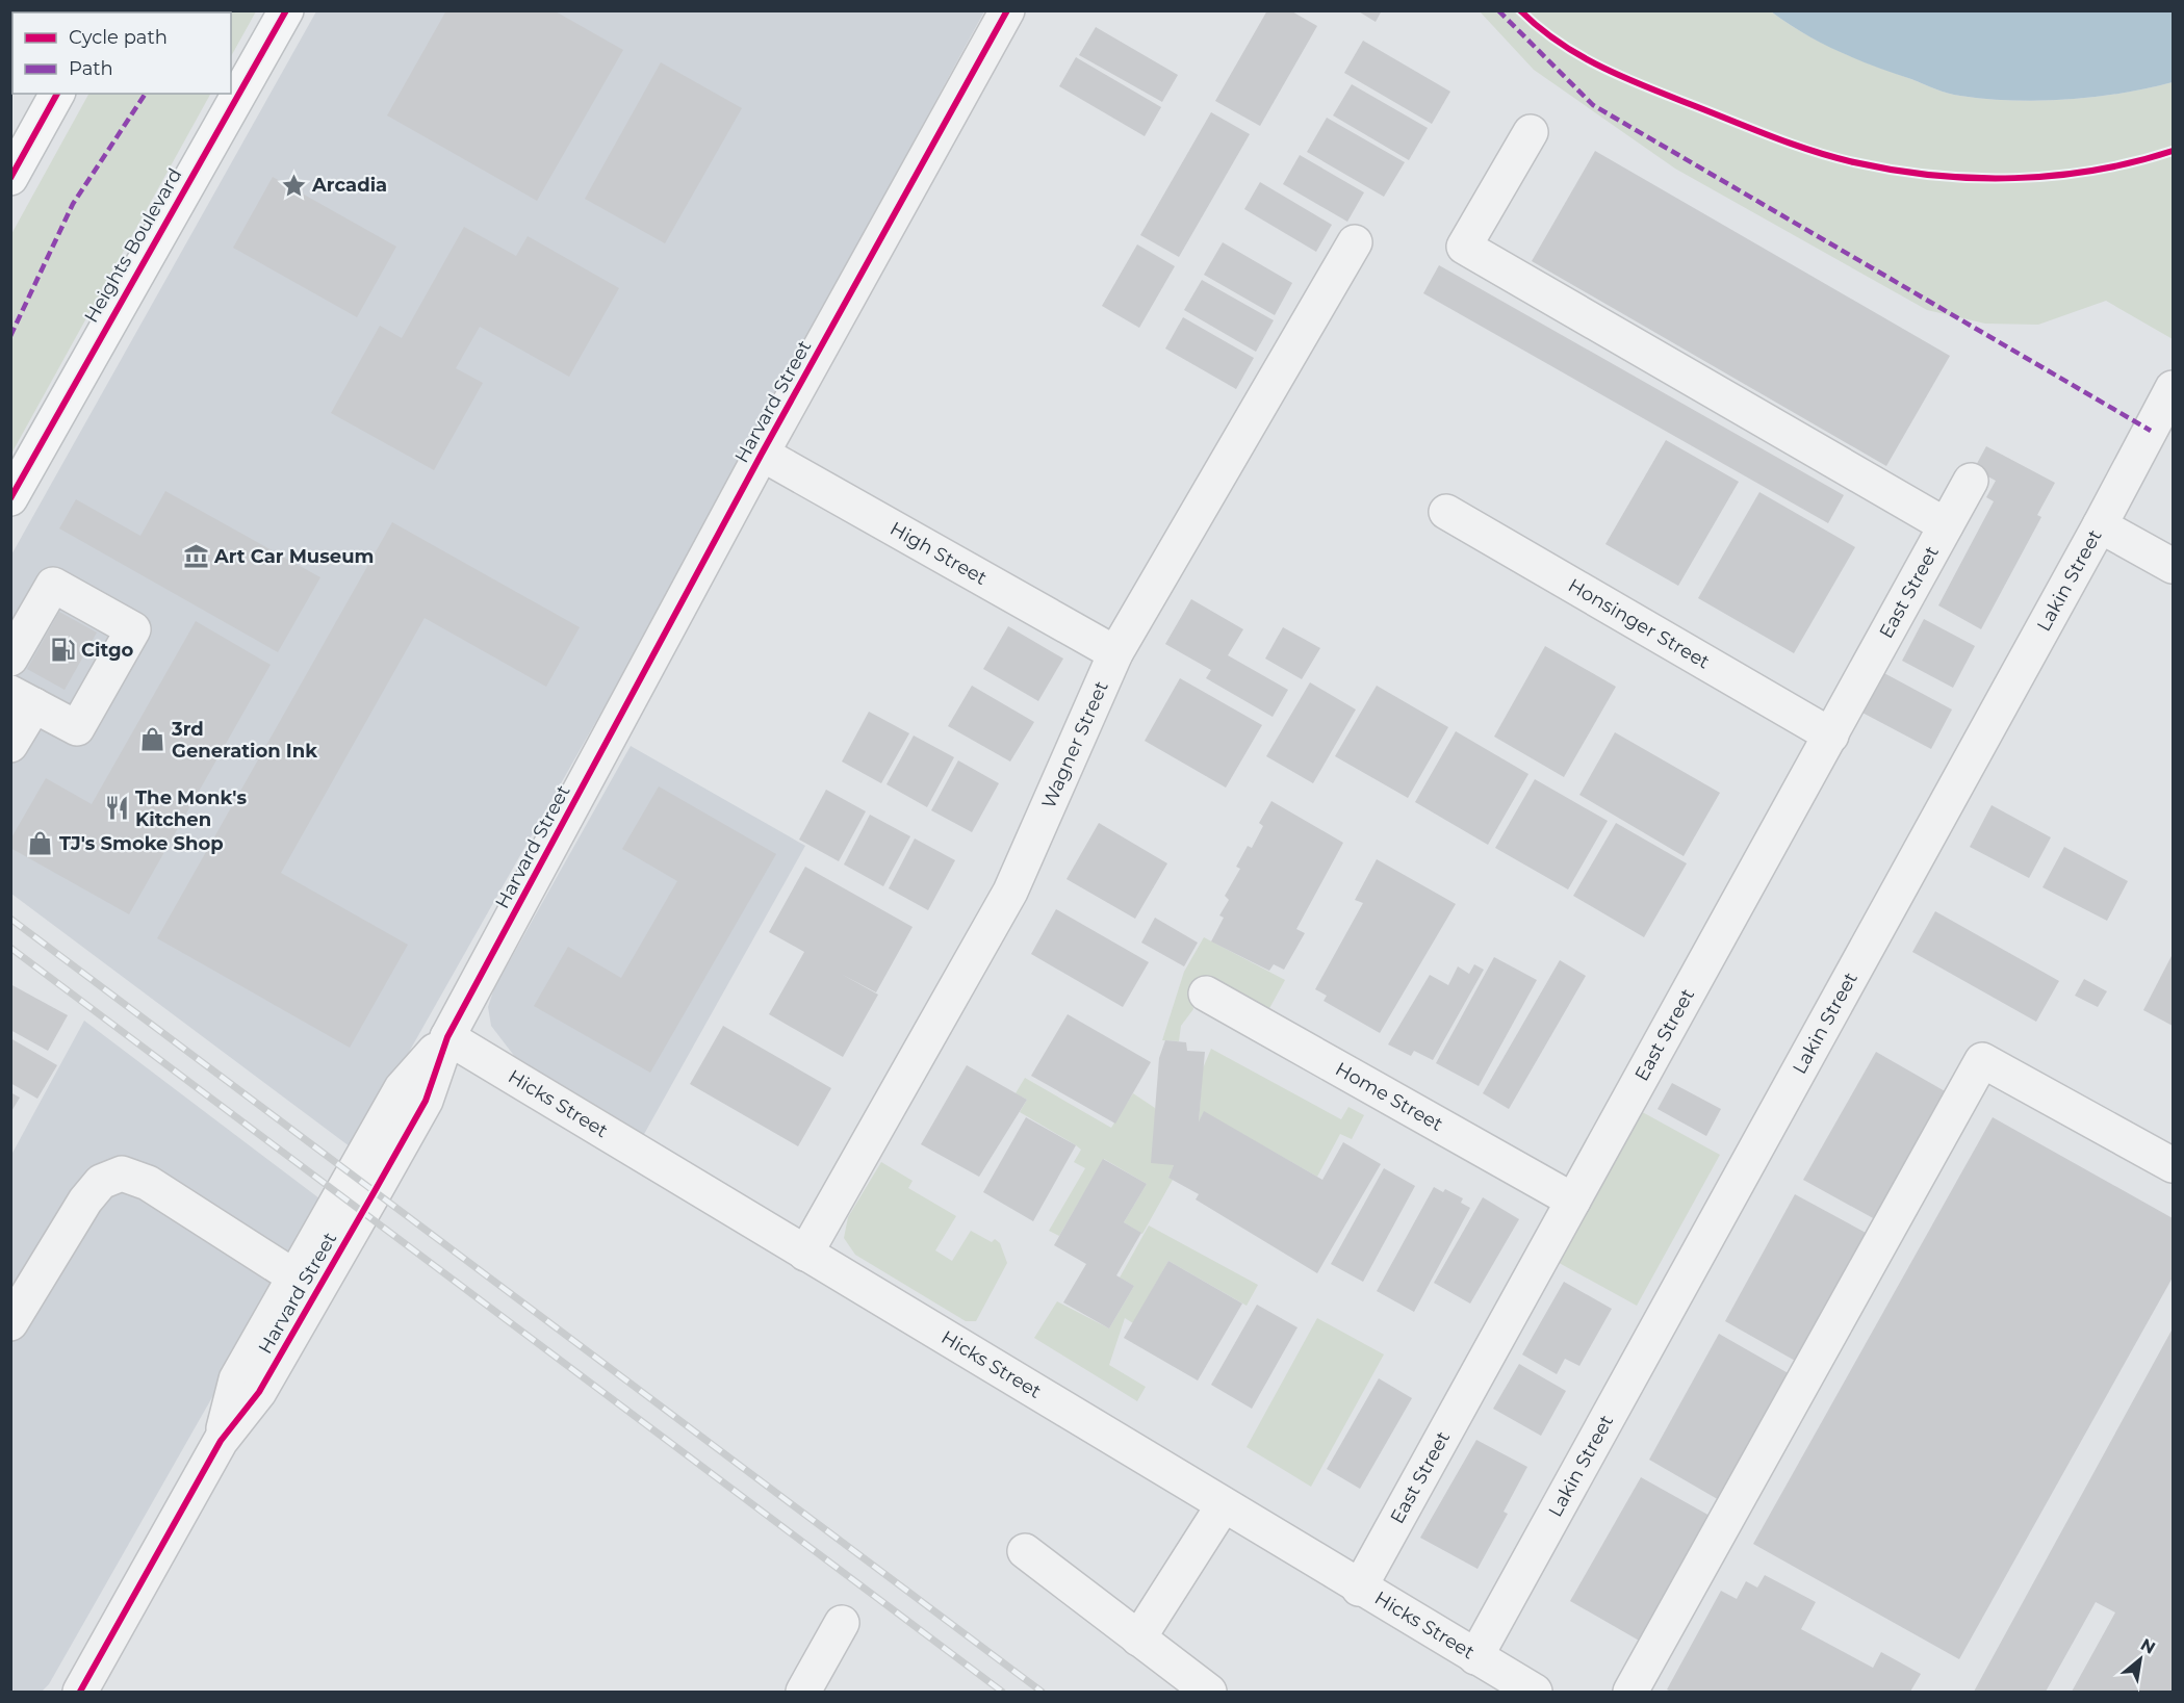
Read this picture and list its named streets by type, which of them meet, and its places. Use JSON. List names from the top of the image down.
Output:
{
  "streets": {
    "main road": ["Heights Boulevard"],
    "street": [
      "Harvard Street",
      "High Street",
      "Lakin Street",
      "East Street",
      "Honsinger Street",
      "Wagner Street",
      "Home Street",
      "Hicks Street"
    ]
  },
  "crossings": [
    ["Harvard Street", "High Street"],
    ["Harvard Street", "Hicks Street"],
    ["High Street", "Wagner Street"],
    ["Lakin Street", "Hicks Street"],
    ["East Street", "Honsinger Street"],
    ["East Street", "Home Street"],
    ["East Street", "Hicks Street"],
    ["Wagner Street", "Hicks Street"]
  ],
  "places": {
    "place": ["Arcadia"],
    "museum": ["Art Car Museum"],
    "fuel station": ["Citgo"],
    "shop": ["3rd Generation Ink", "TJ's Smoke Shop"],
    "restaurant": ["The Monk's Kitchen"]
  },
  "legend": ["Cycle path", "Path"],
  "north": "top right"
}
